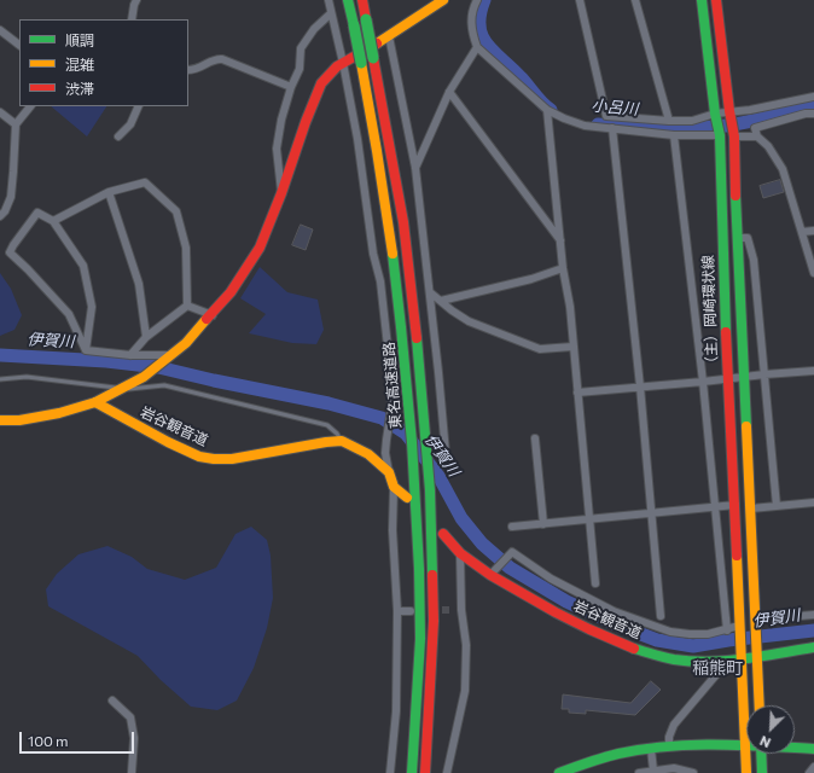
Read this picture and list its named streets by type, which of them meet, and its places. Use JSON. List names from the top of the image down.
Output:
{
  "streets": {
    "main road": ["（主）岡崎環状線", "東名高速道路", "岩谷観音道"]
  },
  "crossings": [
    ["（主）岡崎環状線", "岩谷観音道"]
  ],
  "districts": ["稲熊町"],
  "water": ["小呂川", "伊賀川"],
  "legend": ["順調", "混雑", "渋滞"],
  "scale_bar": "100 m",
  "north": "bottom left"
}
